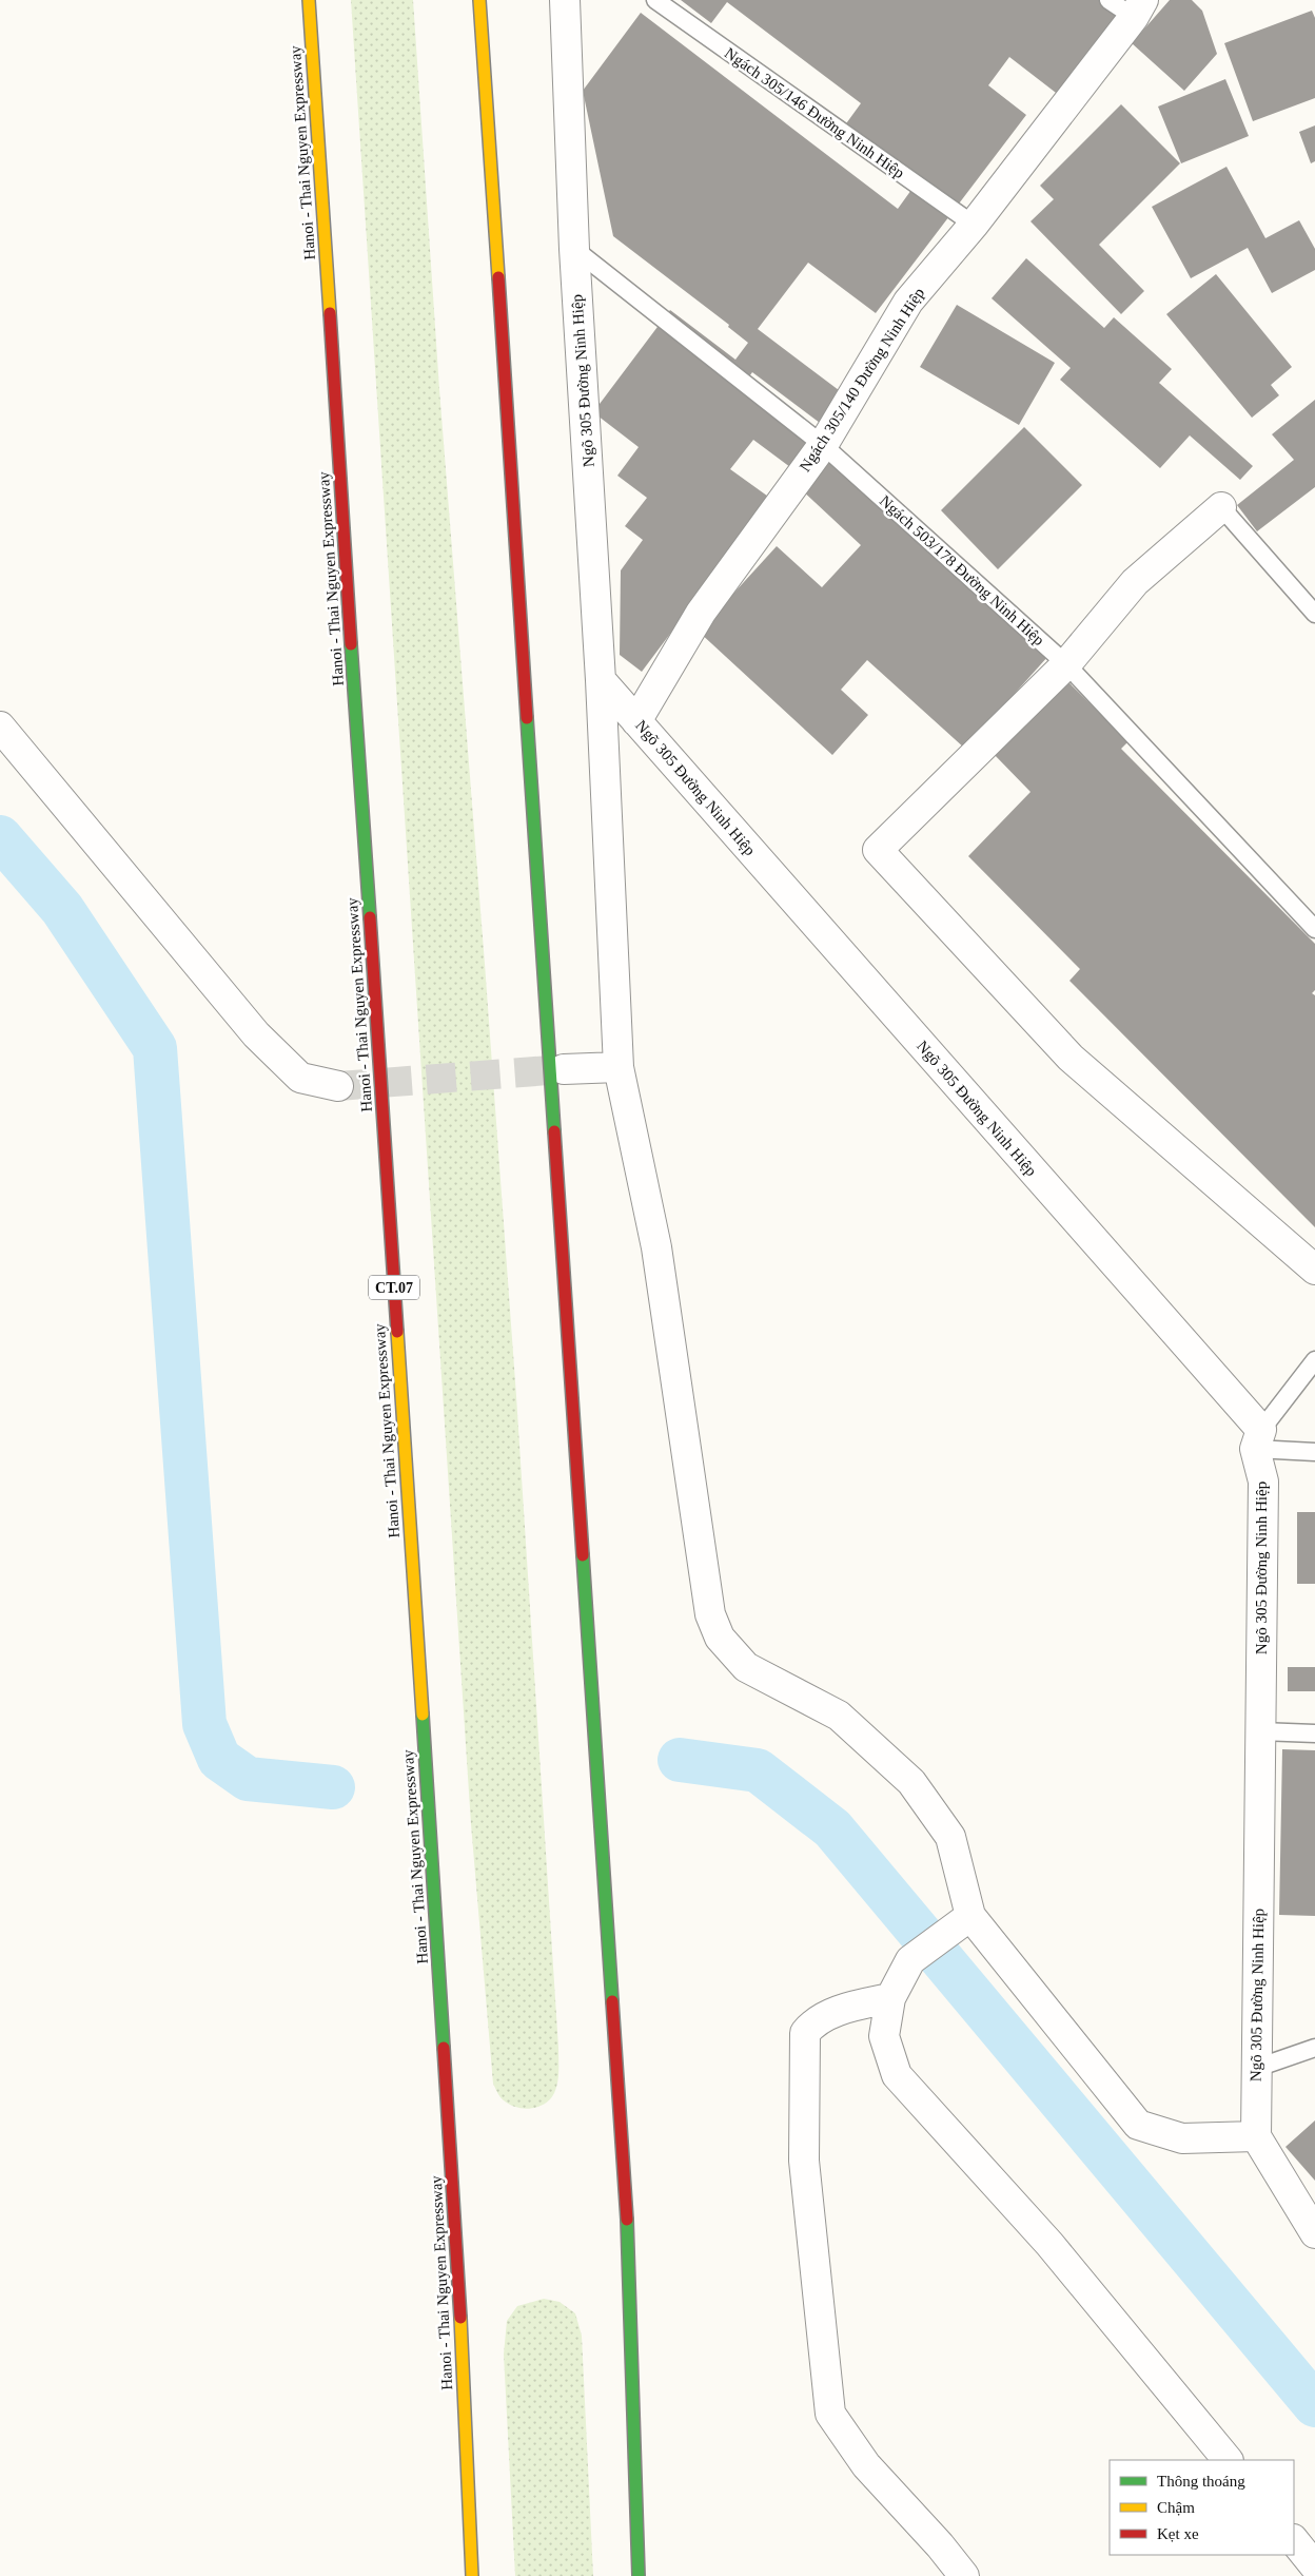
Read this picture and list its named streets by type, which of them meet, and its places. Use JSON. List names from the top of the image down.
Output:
{
  "streets": {
    "highway": ["Hanoi - Thai Nguyen Expressway", "CT.07"],
    "street": ["Ngách 305/140 Đường Ninh Hiệp", "Ngõ 305 Đường Ninh Hiệp"],
    "lane": ["Ngách 305/146 Đường Ninh Hiệp", "Ngách 503/178 Đường Ninh Hiệp"]
  },
  "crossings": [
    ["Ngách 305/146 Đường Ninh Hiệp", "Ngách 305/140 Đường Ninh Hiệp"],
    ["Ngách 305/140 Đường Ninh Hiệp", "Ngõ 305 Đường Ninh Hiệp"],
    ["Ngách 305/140 Đường Ninh Hiệp", "Ngách 503/178 Đường Ninh Hiệp"],
    ["Ngõ 305 Đường Ninh Hiệp", "Ngách 503/178 Đường Ninh Hiệp"]
  ],
  "legend": ["Thông thoáng", "Chậm", "Kẹt xe"]
}
